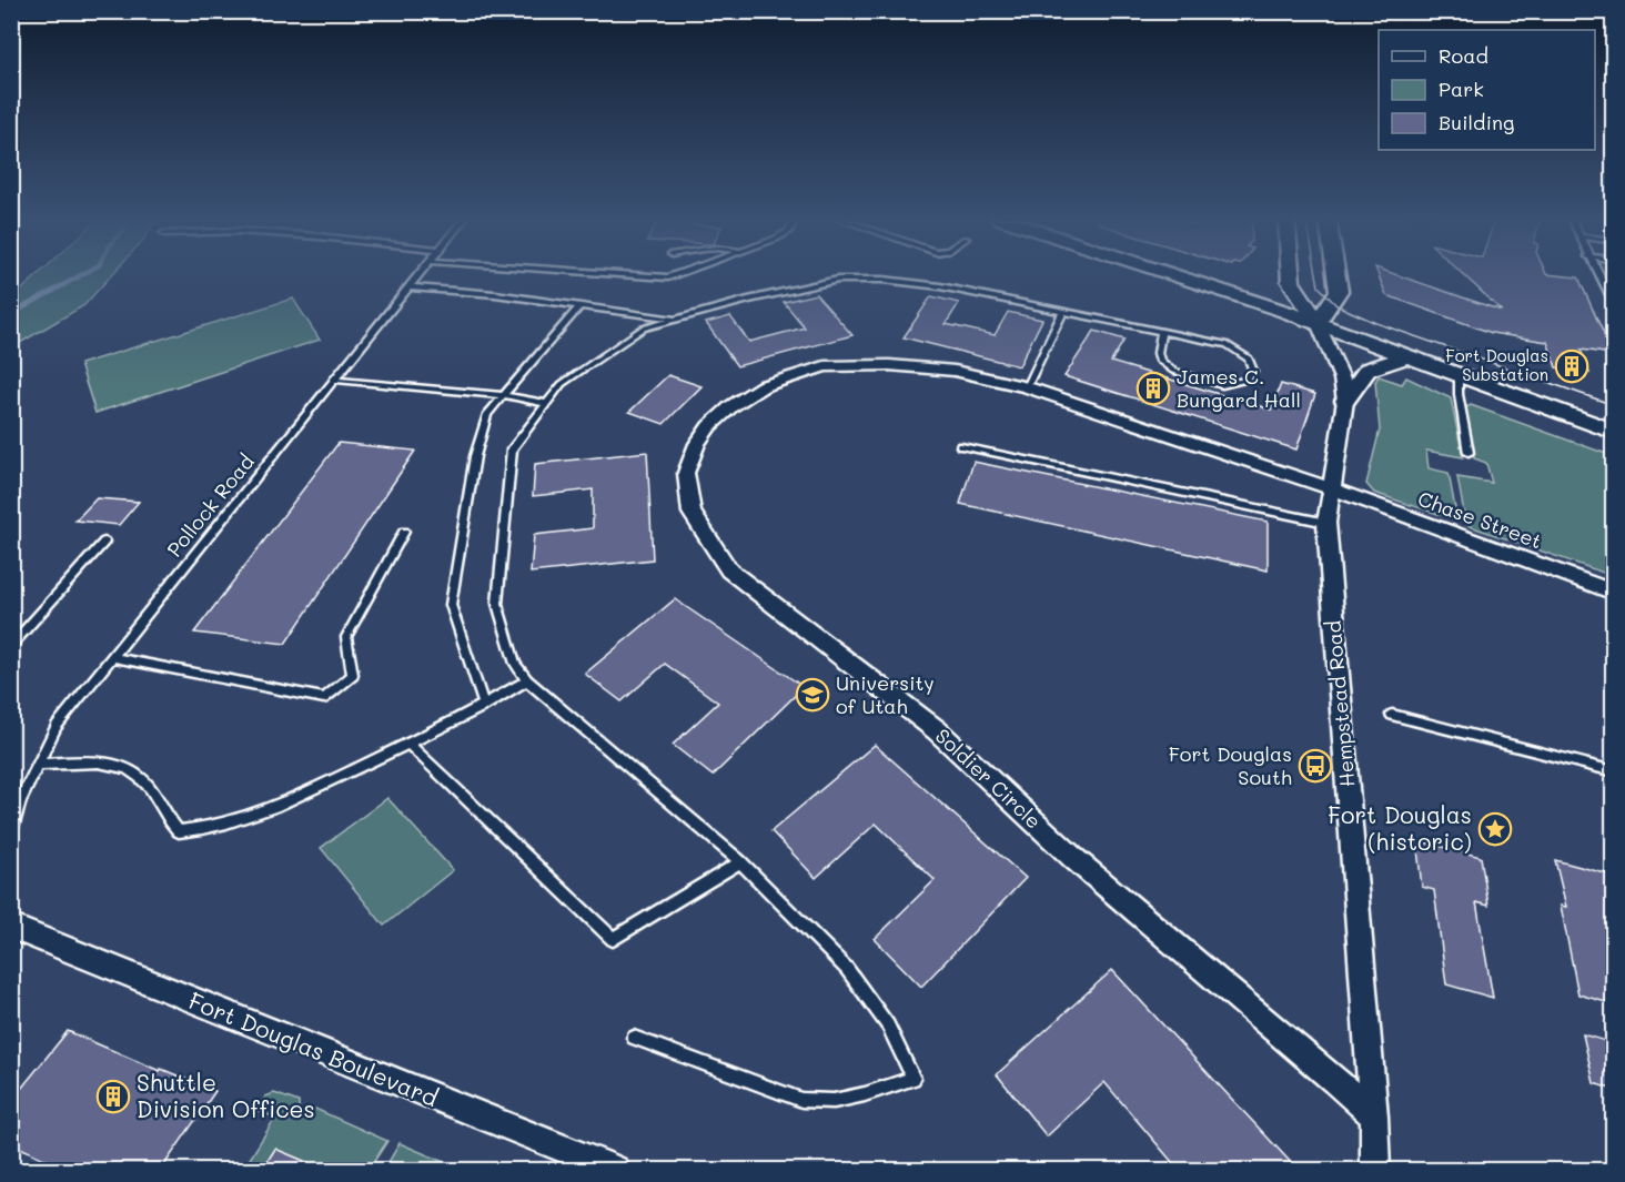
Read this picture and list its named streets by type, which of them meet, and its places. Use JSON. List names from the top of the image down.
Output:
{
  "streets": {
    "street": [
      "Chase Street",
      "Hempstead Road",
      "Soldier Circle",
      "Fort Douglas Boulevard"
    ],
    "lane": ["Pollock Road"]
  },
  "crossings": [
    ["Chase Street", "Hempstead Road"],
    ["Chase Street", "Soldier Circle"],
    ["Hempstead Road", "Soldier Circle"]
  ],
  "places": {
    "building": ["Fort Douglas Substation", "James C. Bungard Hall", "Shuttle Division Offices"],
    "school or university": ["University of Utah"],
    "bus stop": ["Fort Douglas South"],
    "place": ["Fort Douglas (historic)"]
  },
  "legend": ["Road", "Park", "Building"]
}
